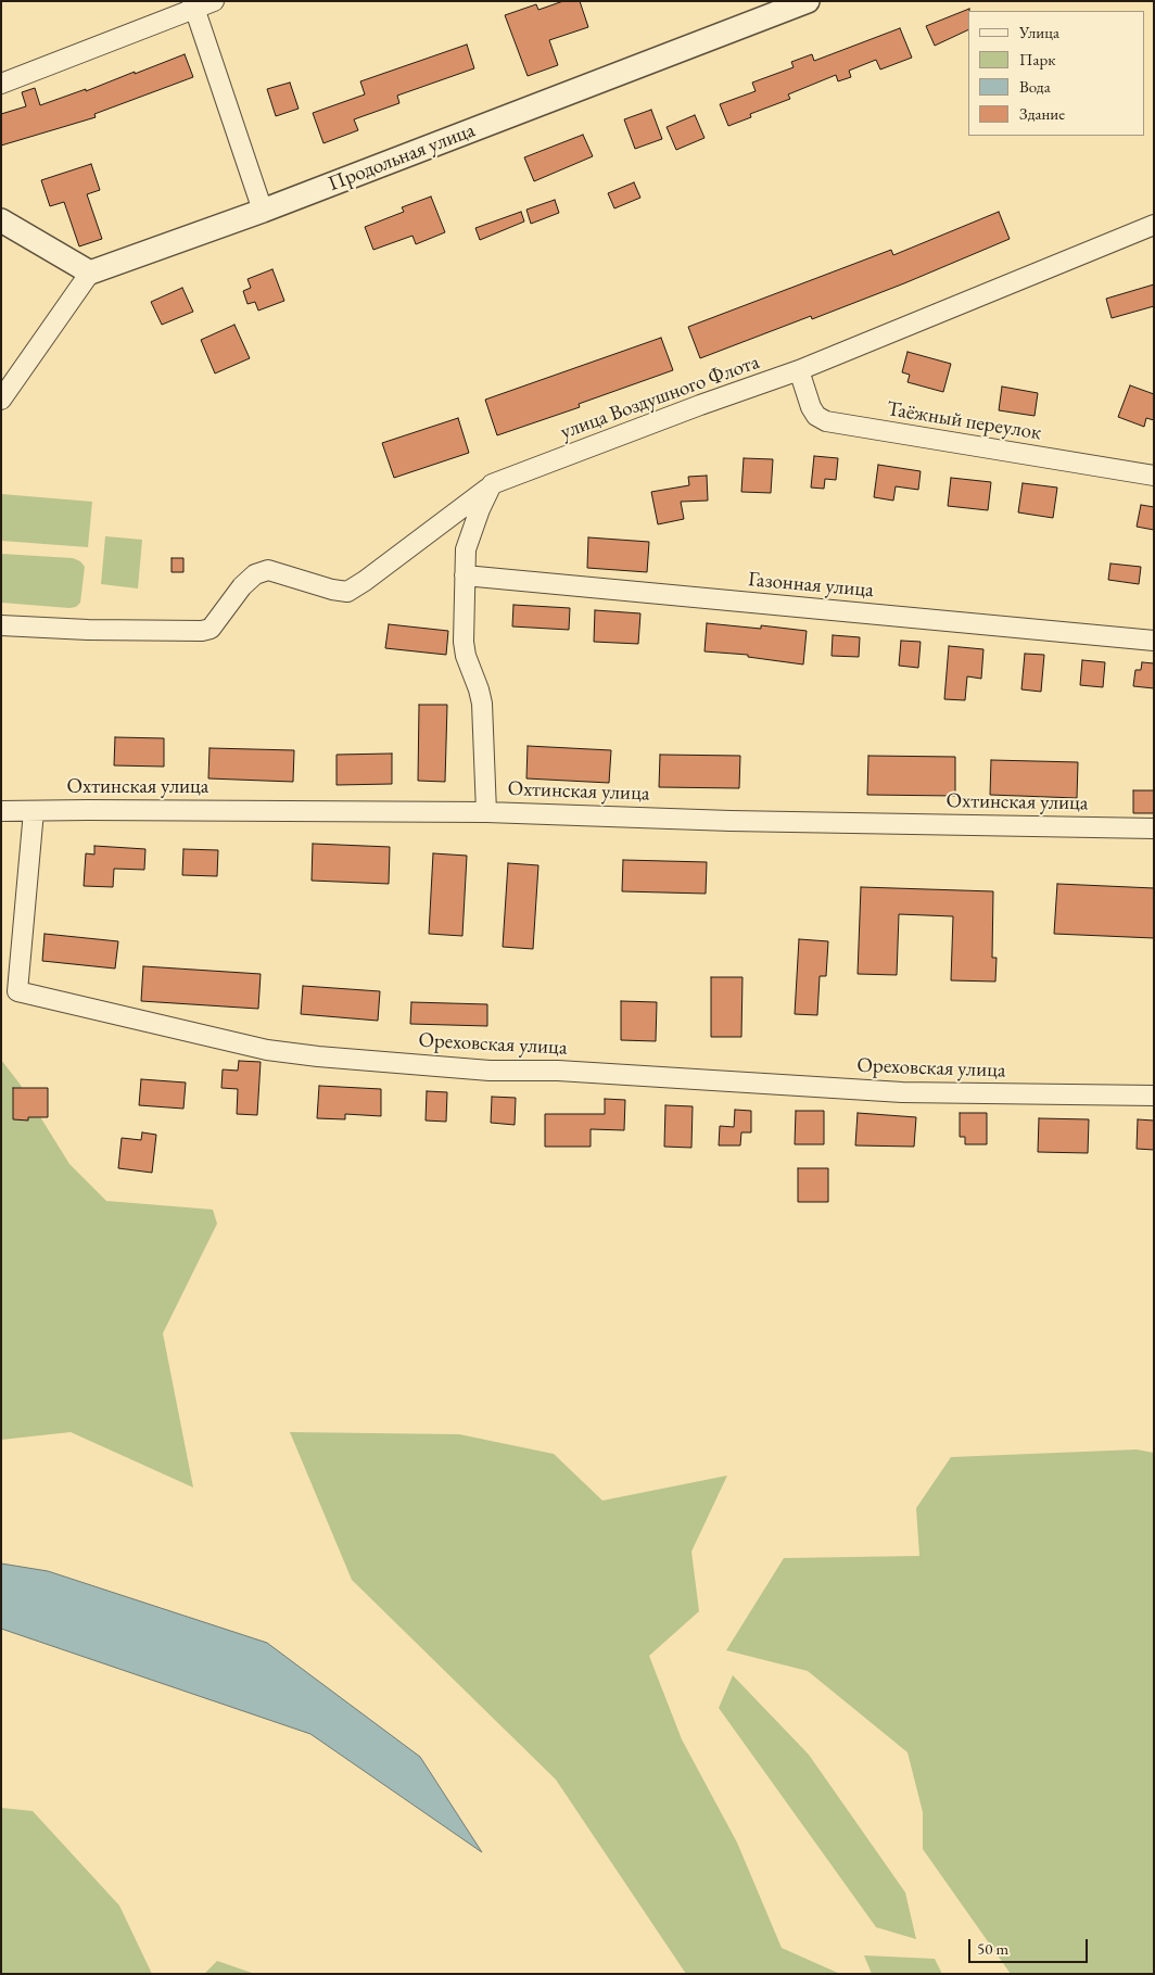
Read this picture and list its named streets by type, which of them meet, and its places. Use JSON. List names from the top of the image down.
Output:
{
  "streets": {
    "street": [
      "Продольная улица",
      "улица Воздушного Флота",
      "Таёжный переулок",
      "Газонная улица",
      "Охтинская улица",
      "Ореховская улица"
    ]
  },
  "crossings": [
    ["улица Воздушного Флота", "Таёжный переулок"],
    ["Охтинская улица", "Ореховская улица"]
  ],
  "legend": [
    "Улица",
    "Парк",
    "Вода",
    "Здание"
  ],
  "scale_bar": "50 m"
}
